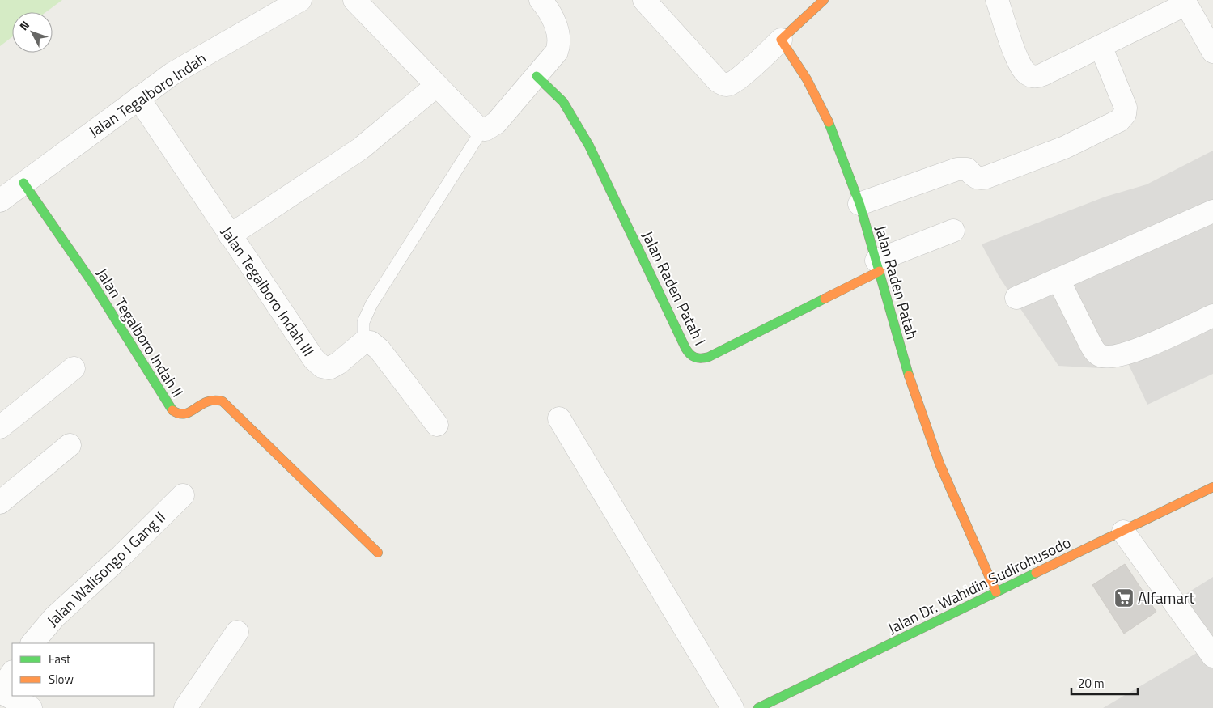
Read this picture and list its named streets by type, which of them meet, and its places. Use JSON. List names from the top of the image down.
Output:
{
  "streets": {
    "main road": [
      "Jalan Raden Patah",
      "Jalan Raden Patah I",
      "Jalan Tegalboro Indah II",
      "Jalan Dr. Wahidin Sudirohusodo"
    ],
    "street": ["Jalan Tegalboro Indah", "Jalan Tegalboro Indah III", "Jalan Walisongo I Gang II"]
  },
  "crossings": [
    ["Jalan Tegalboro Indah", "Jalan Tegalboro Indah III"],
    ["Jalan Tegalboro Indah", "Jalan Tegalboro Indah II"],
    ["Jalan Raden Patah", "Jalan Raden Patah I"],
    ["Jalan Raden Patah", "Jalan Dr. Wahidin Sudirohusodo"]
  ],
  "places": {
    "supermarket": ["Alfamart"]
  },
  "legend": ["Fast", "Slow"],
  "scale_bar": "20 m",
  "north": "top left"
}
